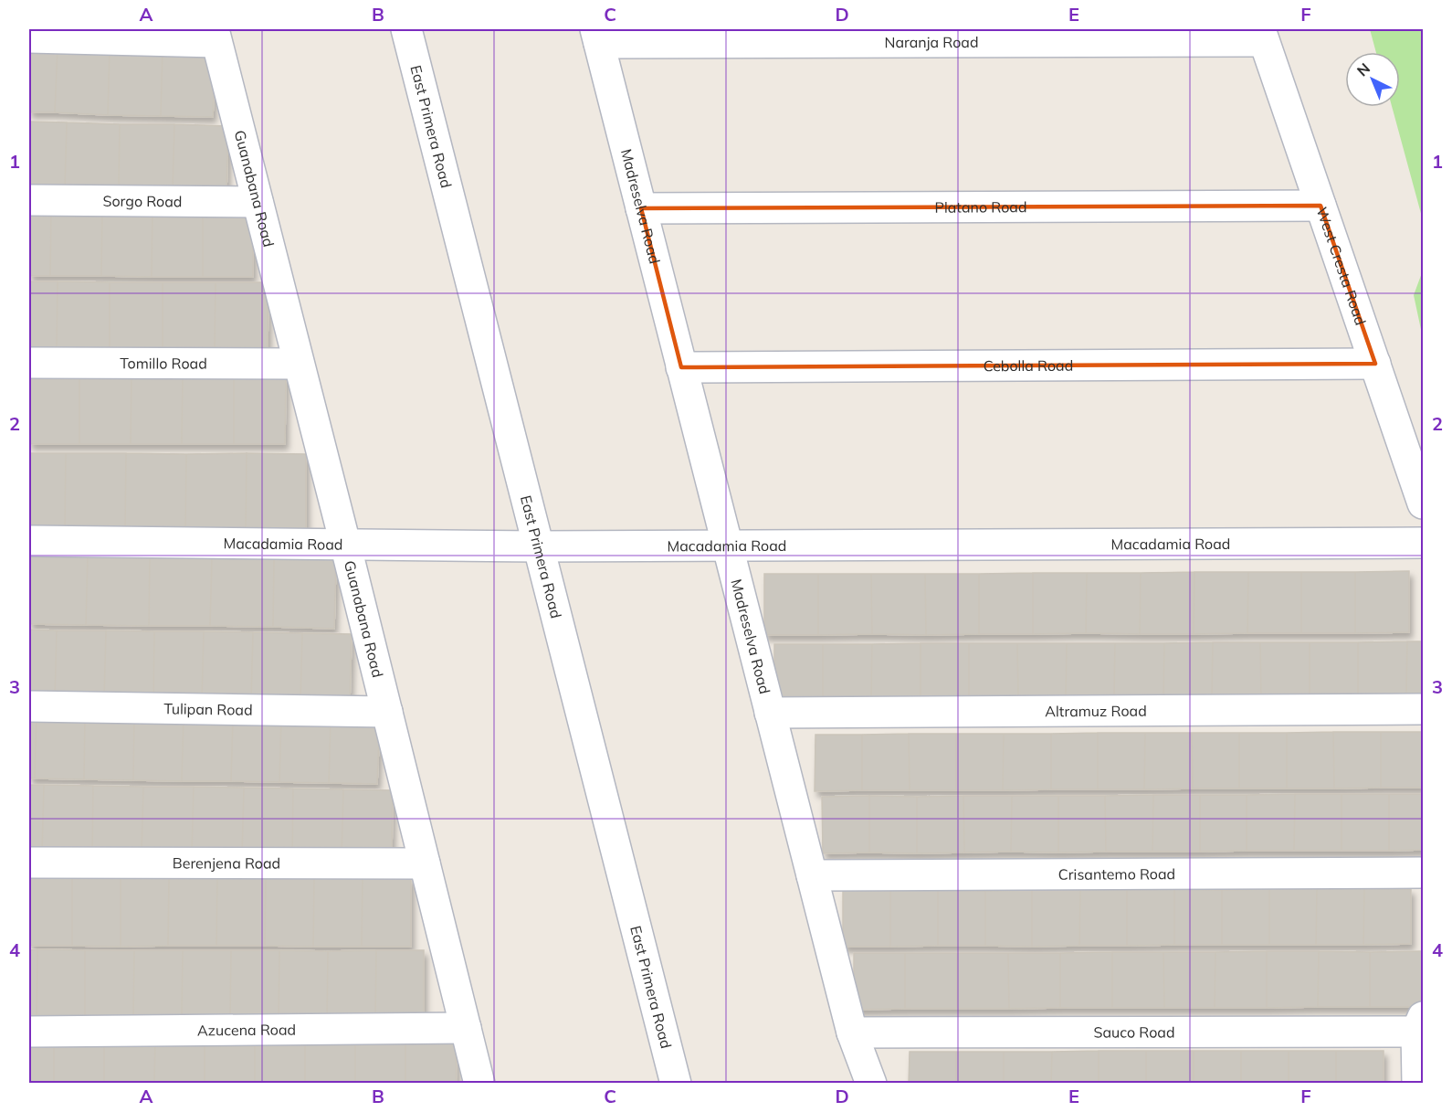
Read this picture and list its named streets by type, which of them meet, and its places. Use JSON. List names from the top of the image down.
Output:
{
  "streets": {
    "street": [
      "Naranja Road",
      "East Primera Road",
      "Guanabana Road",
      "Sorgo Road",
      "Madreselva Road",
      "Platano Road",
      "West Cresta Road",
      "Tomillo Road",
      "Cebolla Road",
      "Macadamia Road",
      "Tulipan Road",
      "Altramuz Road",
      "Berenjena Road",
      "Crisantemo Road",
      "Azucena Road",
      "Sauco Road"
    ]
  },
  "crossings": [
    ["Naranja Road", "Madreselva Road"],
    ["Naranja Road", "West Cresta Road"],
    ["East Primera Road", "Macadamia Road"],
    ["Guanabana Road", "Sorgo Road"],
    ["Guanabana Road", "Tomillo Road"],
    ["Guanabana Road", "Macadamia Road"],
    ["Guanabana Road", "Tulipan Road"],
    ["Guanabana Road", "Berenjena Road"],
    ["Guanabana Road", "Azucena Road"],
    ["Madreselva Road", "Platano Road"],
    ["Madreselva Road", "Cebolla Road"],
    ["Madreselva Road", "Macadamia Road"],
    ["Madreselva Road", "Altramuz Road"],
    ["Madreselva Road", "Crisantemo Road"],
    ["Madreselva Road", "Sauco Road"],
    ["Platano Road", "West Cresta Road"],
    ["West Cresta Road", "Cebolla Road"]
  ],
  "north": "top left",
  "grid": {
    "columns": [
      "A",
      "B",
      "C",
      "D",
      "E",
      "F"
    ],
    "rows": [
      "1",
      "2",
      "3",
      "4"
    ]
  }
}
